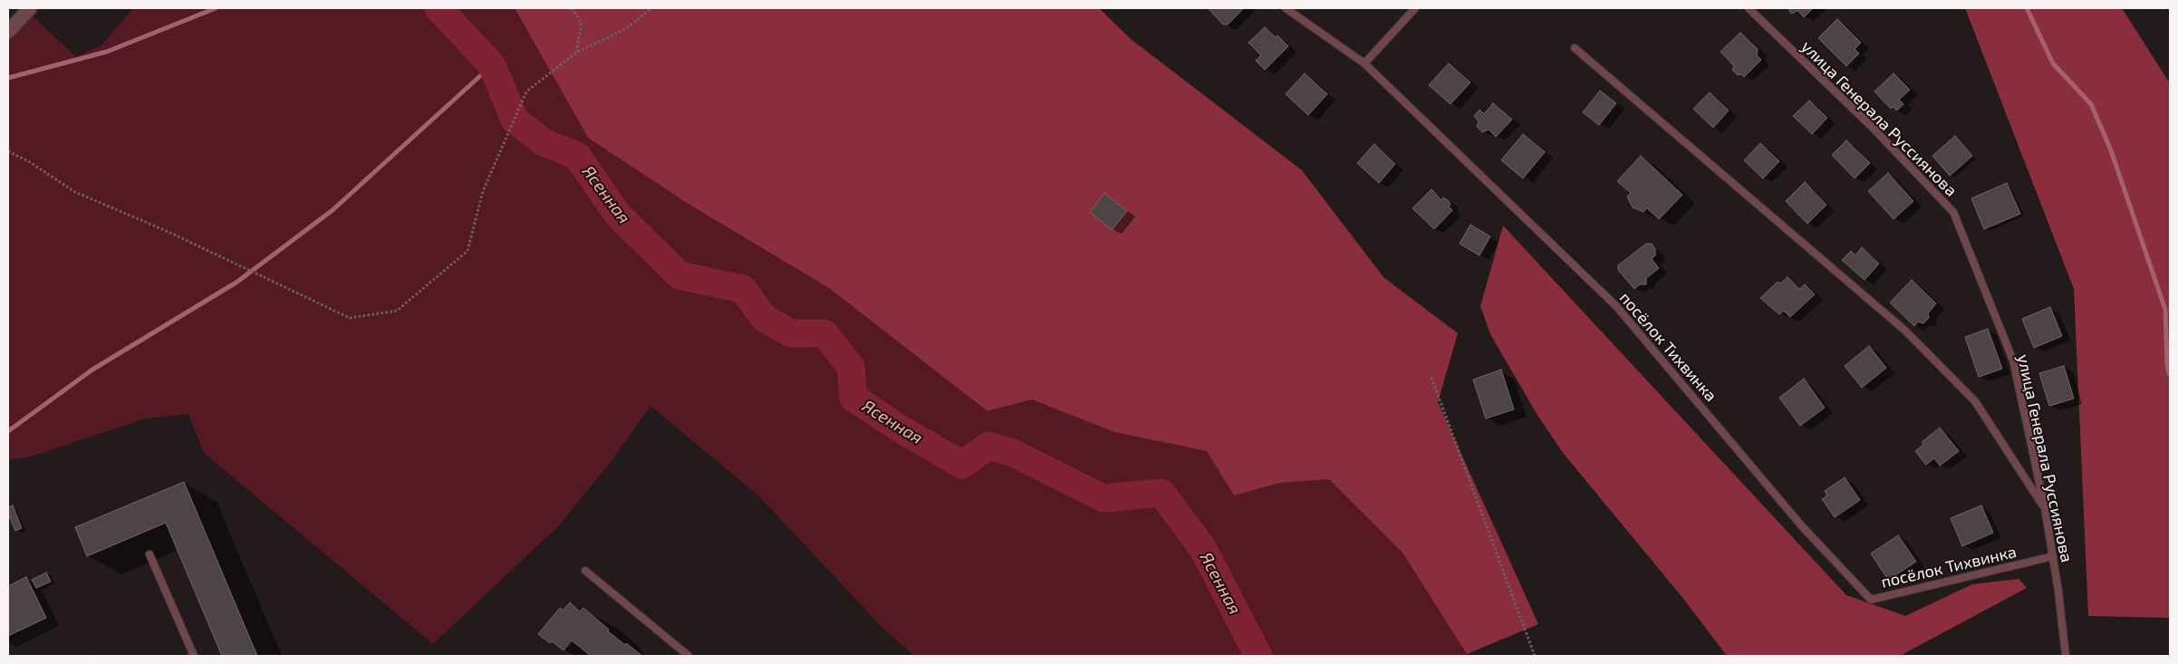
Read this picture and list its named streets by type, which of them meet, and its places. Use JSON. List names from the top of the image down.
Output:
{
  "streets": {
    "lane": ["улица Генерала Руссиянова", "посёлок Тихвинка"]
  },
  "crossings": [
    ["улица Генерала Руссиянова", "посёлок Тихвинка"]
  ],
  "water": ["Ясенная"]
}
